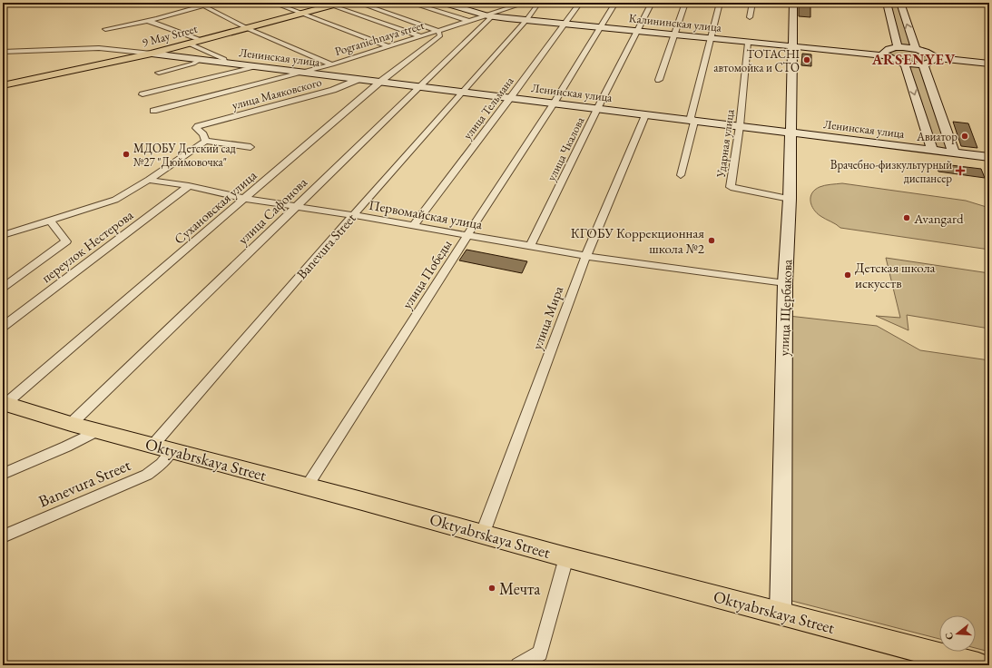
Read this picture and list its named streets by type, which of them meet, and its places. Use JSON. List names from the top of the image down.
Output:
{
  "streets": {
    "main road": [
      "Калининская улица",
      "9 May Street",
      "Ленинская улица",
      "улица Щербакова",
      "Oktyabrskaya Street"
    ],
    "street": [
      "Pogranichnaya street",
      "улица Маяковского",
      "улица Тельмана",
      "Ударная улица",
      "улица Чкалова",
      "Сухановская улица",
      "улица Сафонова",
      "Первомайская улица",
      "переулок Нестерова",
      "Banevura Street",
      "улица Победы",
      "улица Мира"
    ]
  },
  "crossings": [
    ["Калининская улица", "Pogranichnaya street"],
    ["Калининская улица", "улица Тельмана"],
    ["Калининская улица", "Ударная улица"],
    ["Калининская улица", "улица Чкалова"],
    ["Калининская улица", "улица Сафонова"],
    ["Калининская улица", "Banevura Street"],
    ["Калининская улица", "улица Победы"],
    ["Калининская улица", "улица Щербакова"],
    ["9 May Street", "Ленинская улица"],
    ["Pogranichnaya street", "Ленинская улица"],
    ["Pogranichnaya street", "Сухановская улица"],
    ["Pogranichnaya street", "улица Сафонова"],
    ["Ленинская улица", "улица Маяковского"],
    ["Ленинская улица", "улица Тельмана"],
    ["Ленинская улица", "Ударная улица"],
    ["Ленинская улица", "улица Чкалова"],
    ["Ленинская улица", "Сухановская улица"],
    ["Ленинская улица", "улица Сафонова"],
    ["Ленинская улица", "Banevura Street"],
    ["Ленинская улица", "улица Победы"],
    ["Ленинская улица", "улица Щербакова"],
    ["Ленинская улица", "улица Мира"],
    ["улица Тельмана", "Первомайская улица"],
    ["Ударная улица", "улица Щербакова"],
    ["улица Чкалова", "Первомайская улица"],
    ["Сухановская улица", "Первомайская улица"],
    ["Сухановская улица", "Oktyabrskaya Street"],
    ["улица Сафонова", "Первомайская улица"],
    ["улица Сафонова", "Oktyabrskaya Street"],
    ["Первомайская улица", "переулок Нестерова"],
    ["Первомайская улица", "Banevura Street"],
    ["Первомайская улица", "улица Победы"],
    ["Первомайская улица", "улица Щербакова"],
    ["Первомайская улица", "улица Мира"],
    ["Banevura Street", "Oktyabrskaya Street"],
    ["улица Победы", "Oktyabrskaya Street"],
    ["улица Щербакова", "Oktyabrskaya Street"],
    ["улица Мира", "Oktyabrskaya Street"]
  ],
  "districts": ["ARSENYEV"],
  "places": {
    "other": [
      "TOTACHI автомойка и СТО",
      "Авиатор",
      "МДОБУ Детский сад №27 \"Дюймовочка\"",
      "Avangard",
      "КГОБУ Коррекционная школа №2",
      "Детская школа искусств",
      "Мечта"
    ],
    "health": ["Врачебно-физкультурный диспансер"]
  },
  "north": "left"
}
